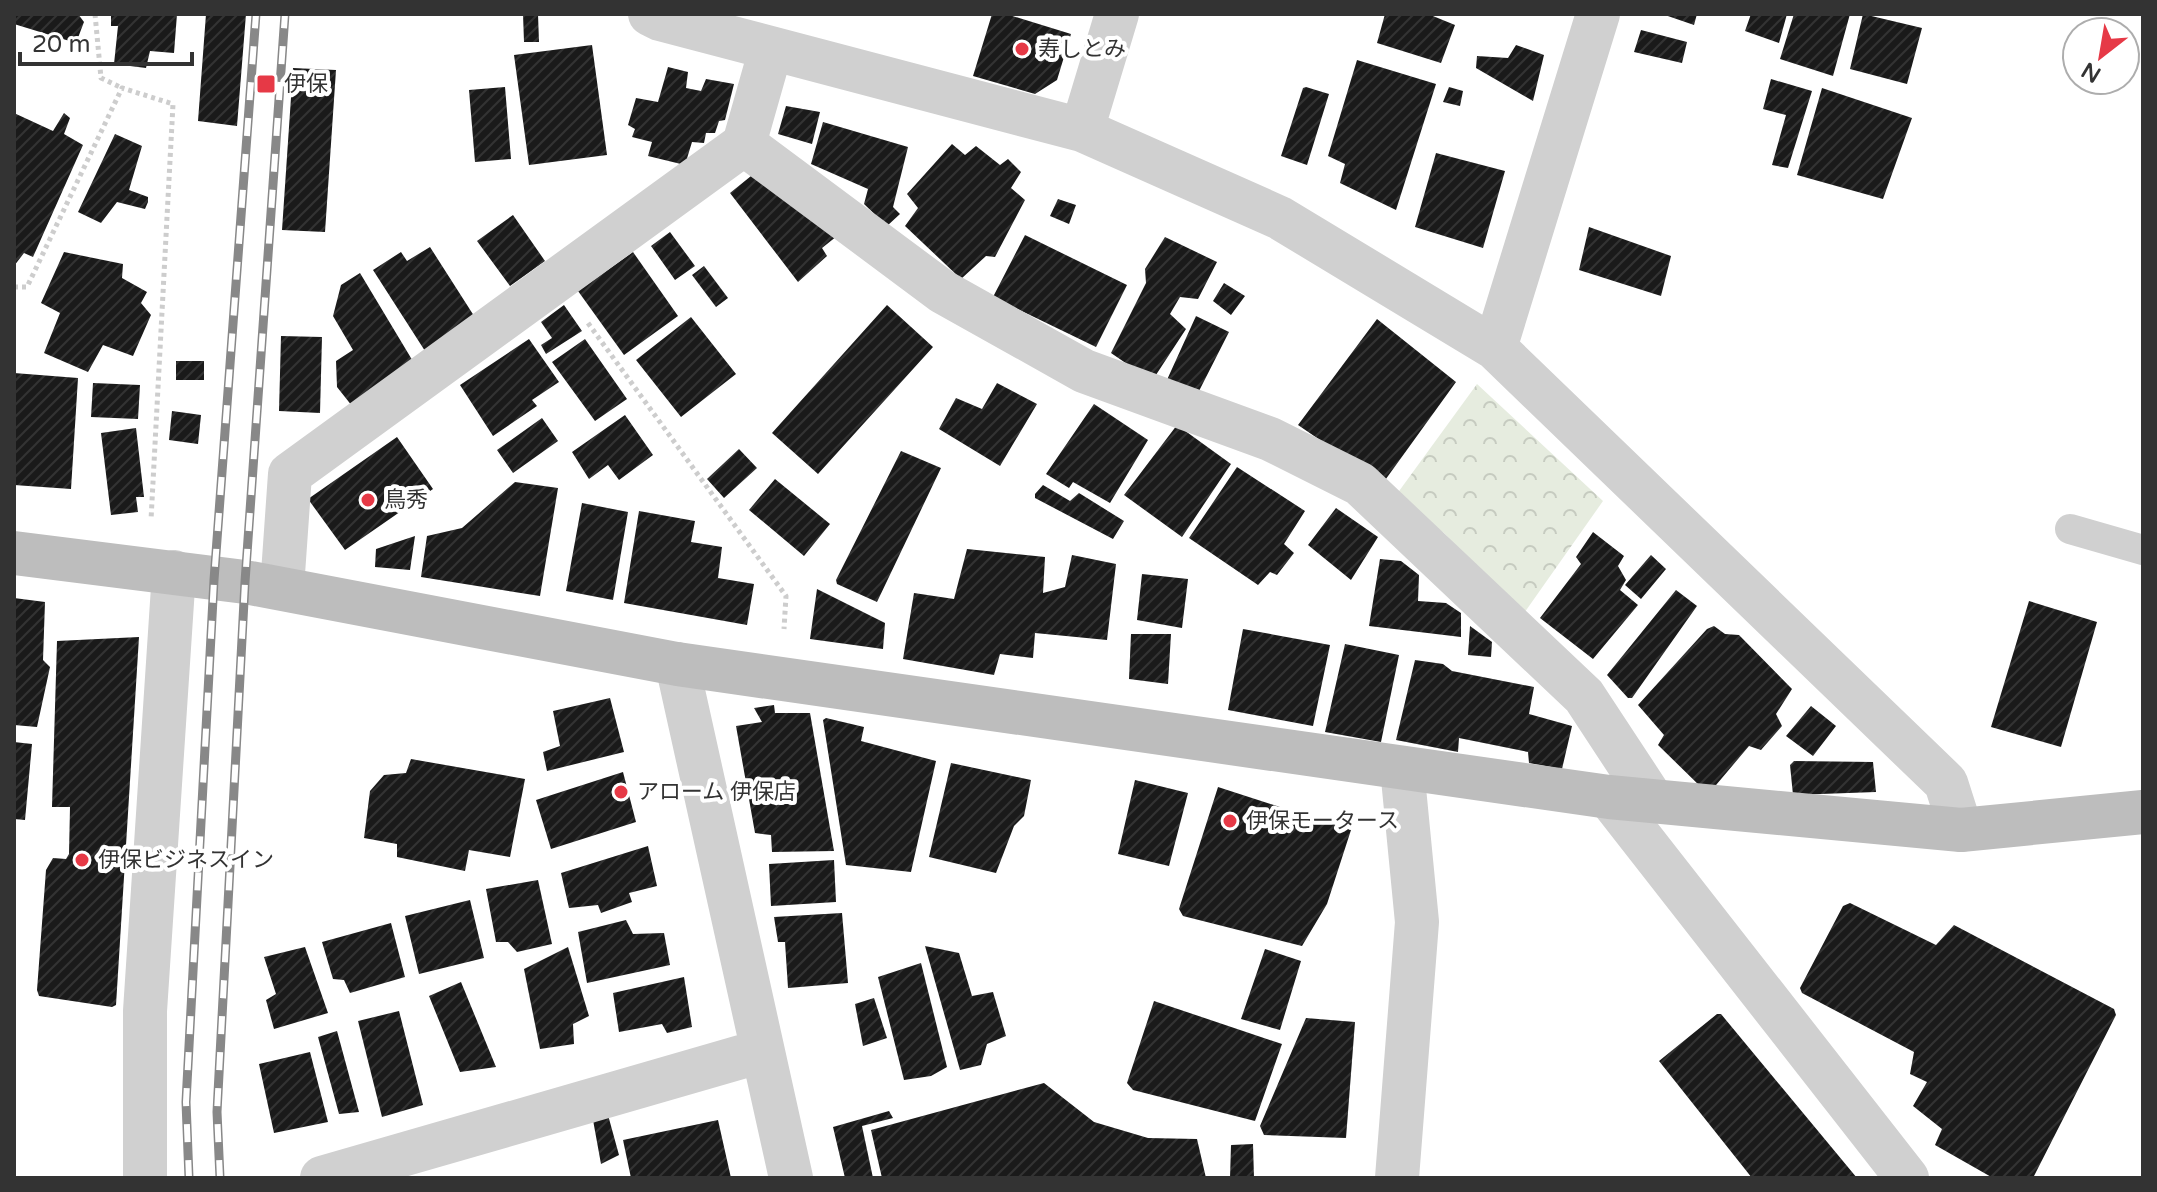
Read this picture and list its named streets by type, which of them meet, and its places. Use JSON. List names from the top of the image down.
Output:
{
  "places": {
    "other": [
      "寿しとみ",
      "鳥秀",
      "アローム 伊保店",
      "伊保モータース",
      "伊保ビジネスイン"
    ],
    "transit": ["伊保"]
  },
  "scale_bar": "20 m",
  "north": "bottom left"
}
